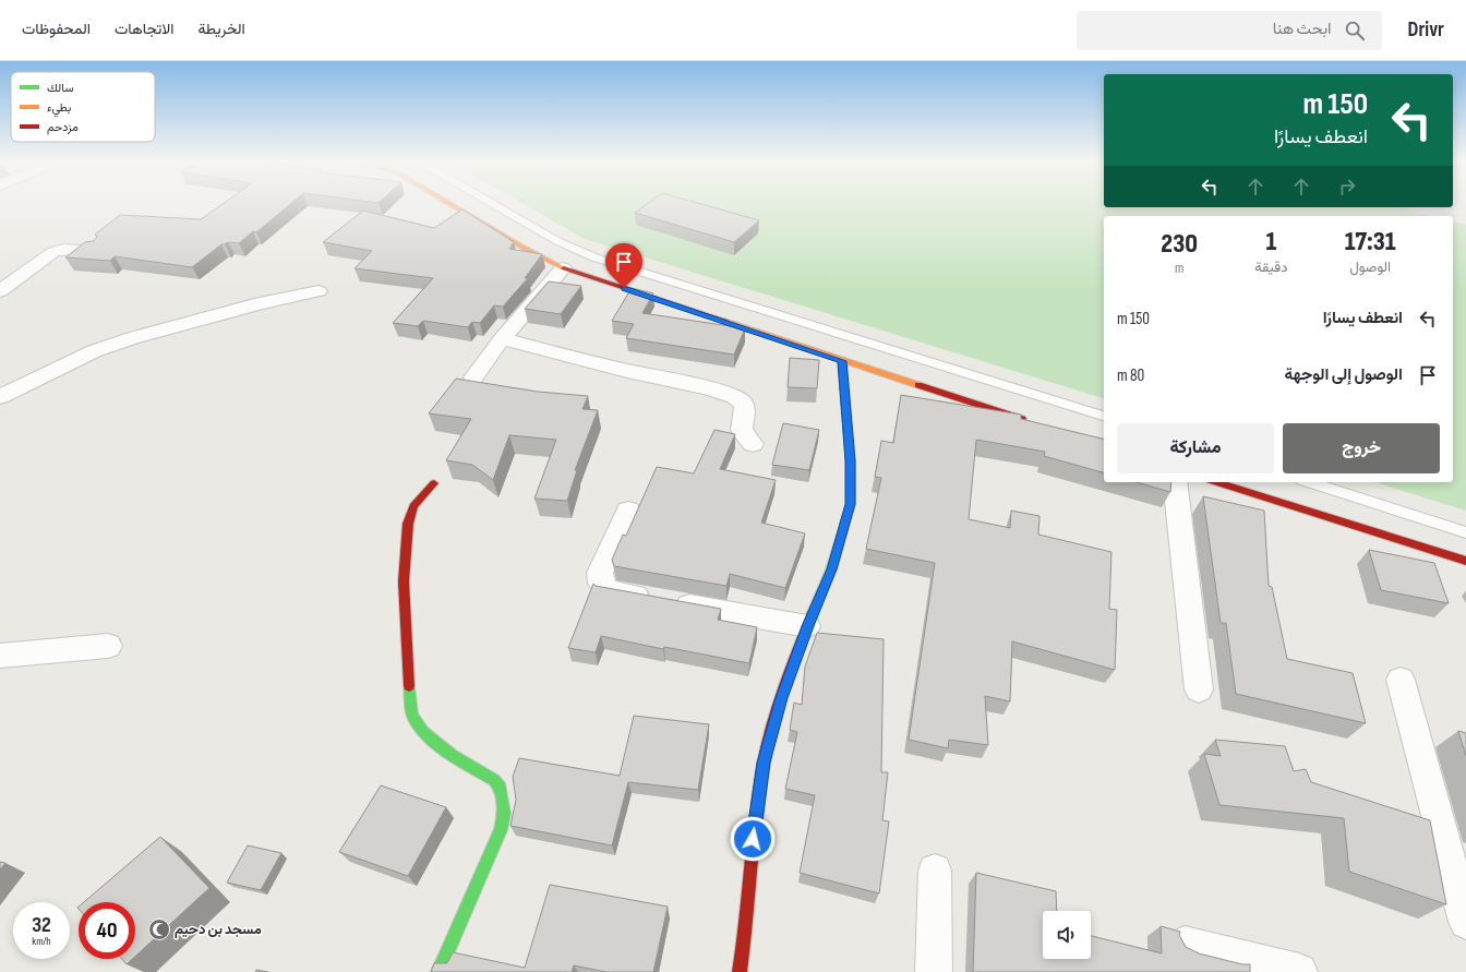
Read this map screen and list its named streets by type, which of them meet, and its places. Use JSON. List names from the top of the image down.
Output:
{
  "places": {
    "mosque": ["مسجد بن دحيم"]
  },
  "legend": ["سالك", "بطيء", "مزدحم"],
  "page": {
    "header": "Drivr",
    "search": "ابحث هنا",
    "nav": ["الخريطة", "الاتجاهات", "المحفوظات"],
    "turn": ["150 m", "انعطف يسارًا"],
    "eta": [
      "17:31",
      "الوصول",
      "1",
      "دقيقة",
      "230",
      "m"
    ],
    "list": [
      {
        "name": "انعطف يسارًا",
        "value": "150 m"
      },
      {
        "name": "الوصول إلى الوجهة",
        "value": "80 m"
      }
    ],
    "buttons": ["خروج", "مشاركة"],
    "speed": "32 km/h",
    "limit": "40"
  }
}
